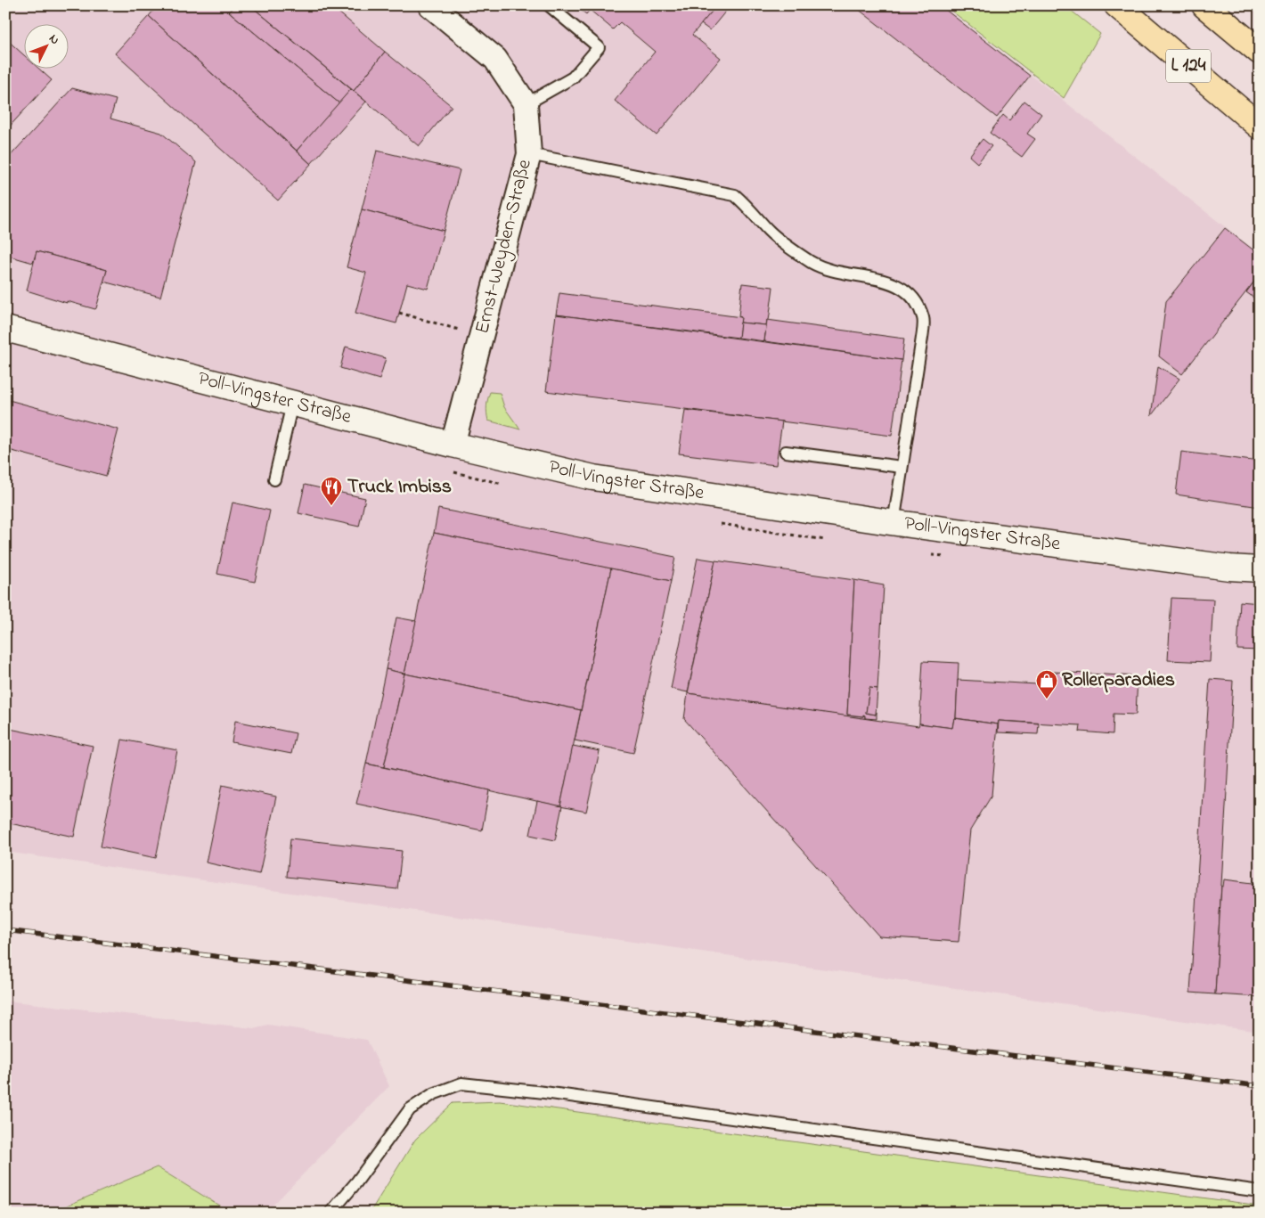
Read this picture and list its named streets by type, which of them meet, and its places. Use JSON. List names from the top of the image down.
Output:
{
  "streets": {
    "highway": ["L 124"],
    "street": ["Ernst-Weyden-Straße", "Poll-Vingster Straße"]
  },
  "crossings": [
    ["Ernst-Weyden-Straße", "Poll-Vingster Straße"]
  ],
  "places": {
    "restaurant": ["Truck Imbiss"],
    "shop": ["Rollerparadies"]
  },
  "north": "top right"
}
